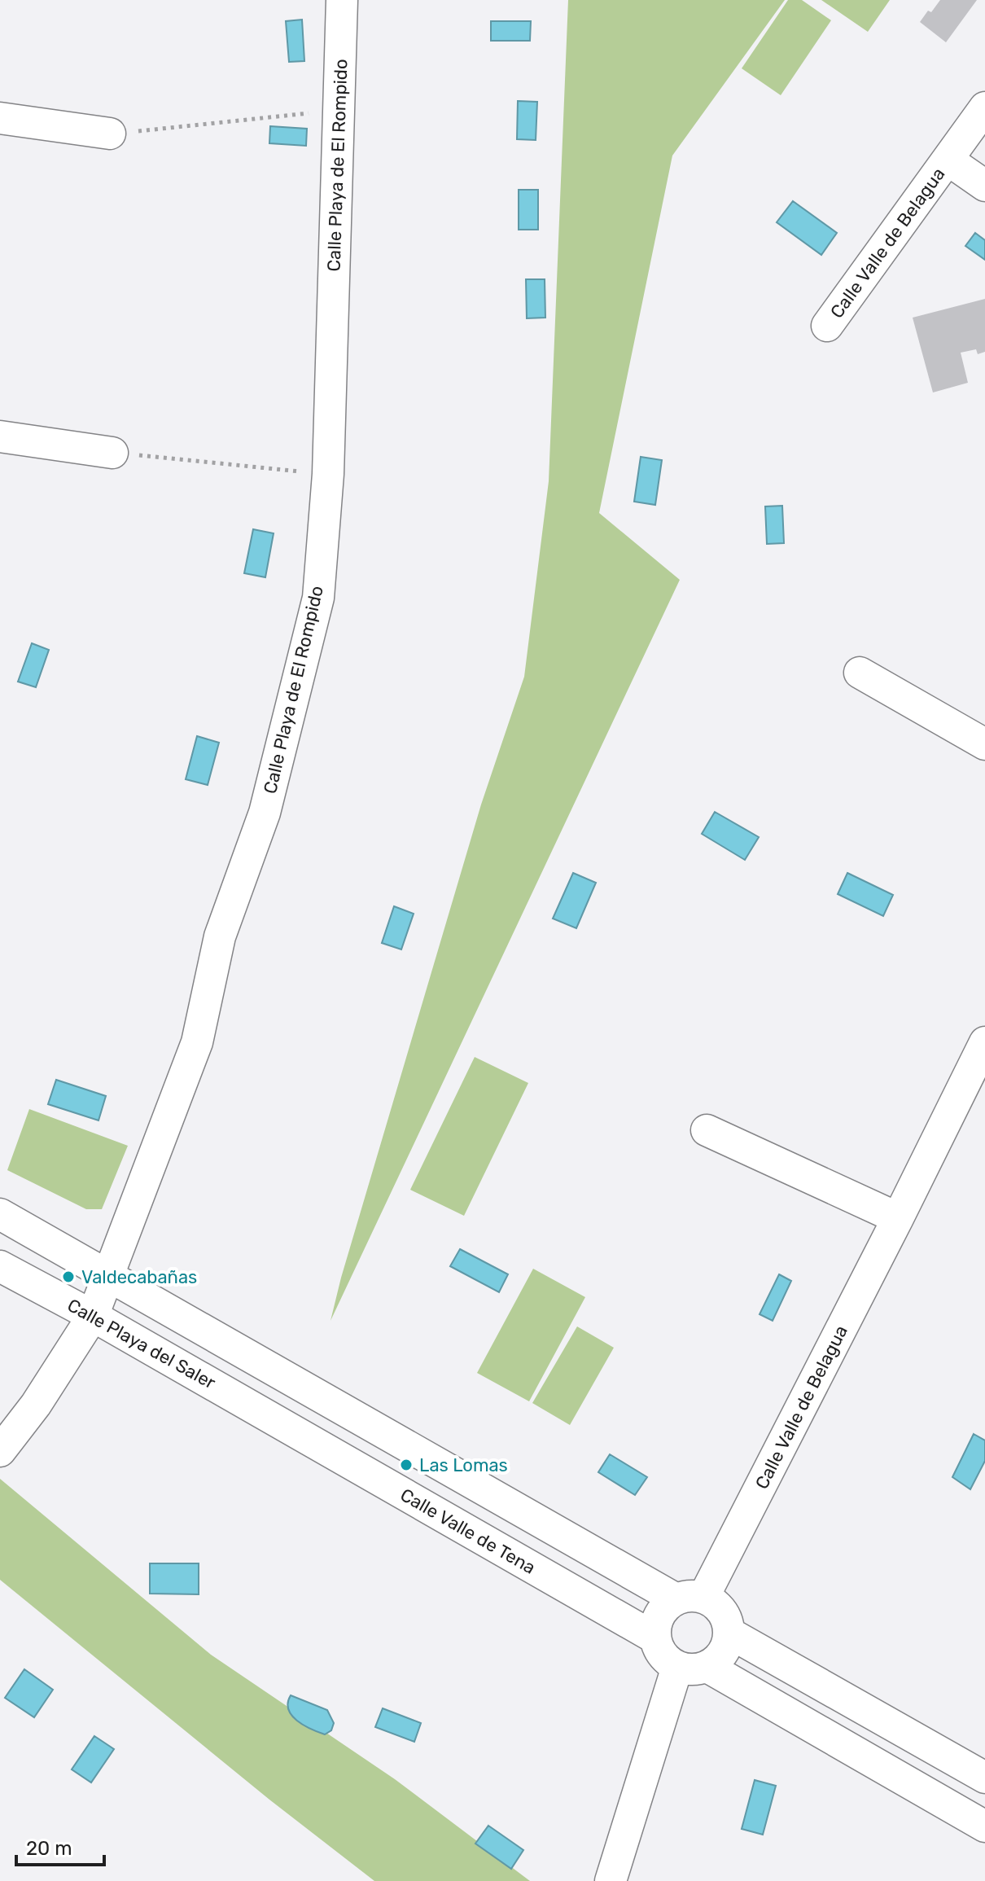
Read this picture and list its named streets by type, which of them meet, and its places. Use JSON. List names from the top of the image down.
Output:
{
  "streets": {
    "street": [
      "Calle Playa de El Rompido",
      "Calle Valle de Belagua",
      "Calle Playa del Saler",
      "Calle Valle de Tena"
    ]
  },
  "crossings": [
    ["Calle Playa de El Rompido", "Calle Playa del Saler"],
    ["Calle Valle de Belagua", "Calle Valle de Tena"],
    ["Calle Playa del Saler", "Calle Valle de Tena"]
  ],
  "places": ["Valdecabañas", "Las Lomas"],
  "scale_bar": "20 m"
}
